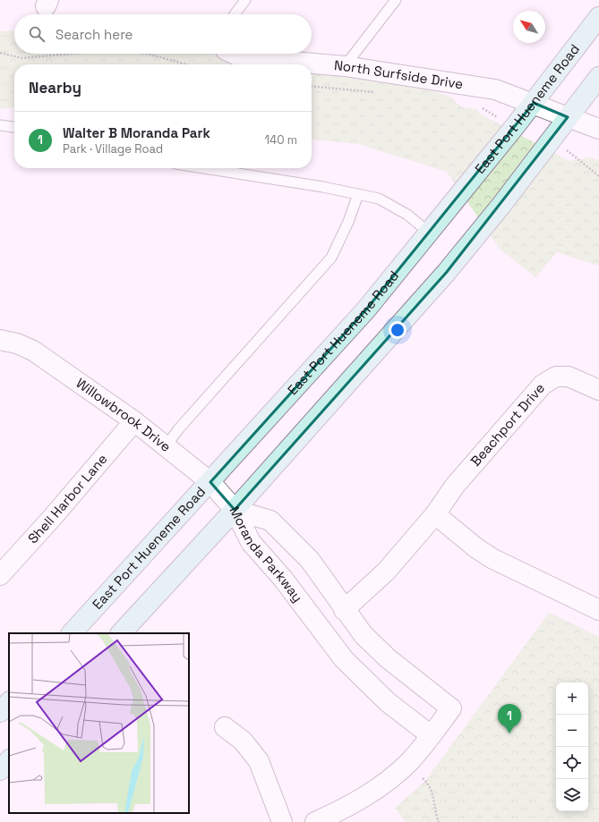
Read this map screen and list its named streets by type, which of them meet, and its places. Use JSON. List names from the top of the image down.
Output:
{
  "streets": {
    "main road": ["East Port Hueneme Road"],
    "street": [
      "North Surfside Drive",
      "Willowbrook Drive",
      "Beachport Drive",
      "Shell Harbor Lane",
      "Moranda Parkway"
    ]
  },
  "crossings": [
    ["North Surfside Drive", "East Port Hueneme Road"],
    ["East Port Hueneme Road", "Willowbrook Drive"],
    ["Willowbrook Drive", "Shell Harbor Lane"],
    ["Willowbrook Drive", "Moranda Parkway"],
    ["Beachport Drive", "Moranda Parkway"]
  ],
  "north": "top left",
  "page": {
    "search": "Search here",
    "heading": "Nearby",
    "list": [
      {
        "mark": "1",
        "name": "Walter B Moranda Park",
        "note": "Park · Village Road",
        "value": "140 m"
      }
    ],
    "map_buttons": ["+", "−"],
    "pins": "1"
  }
}
